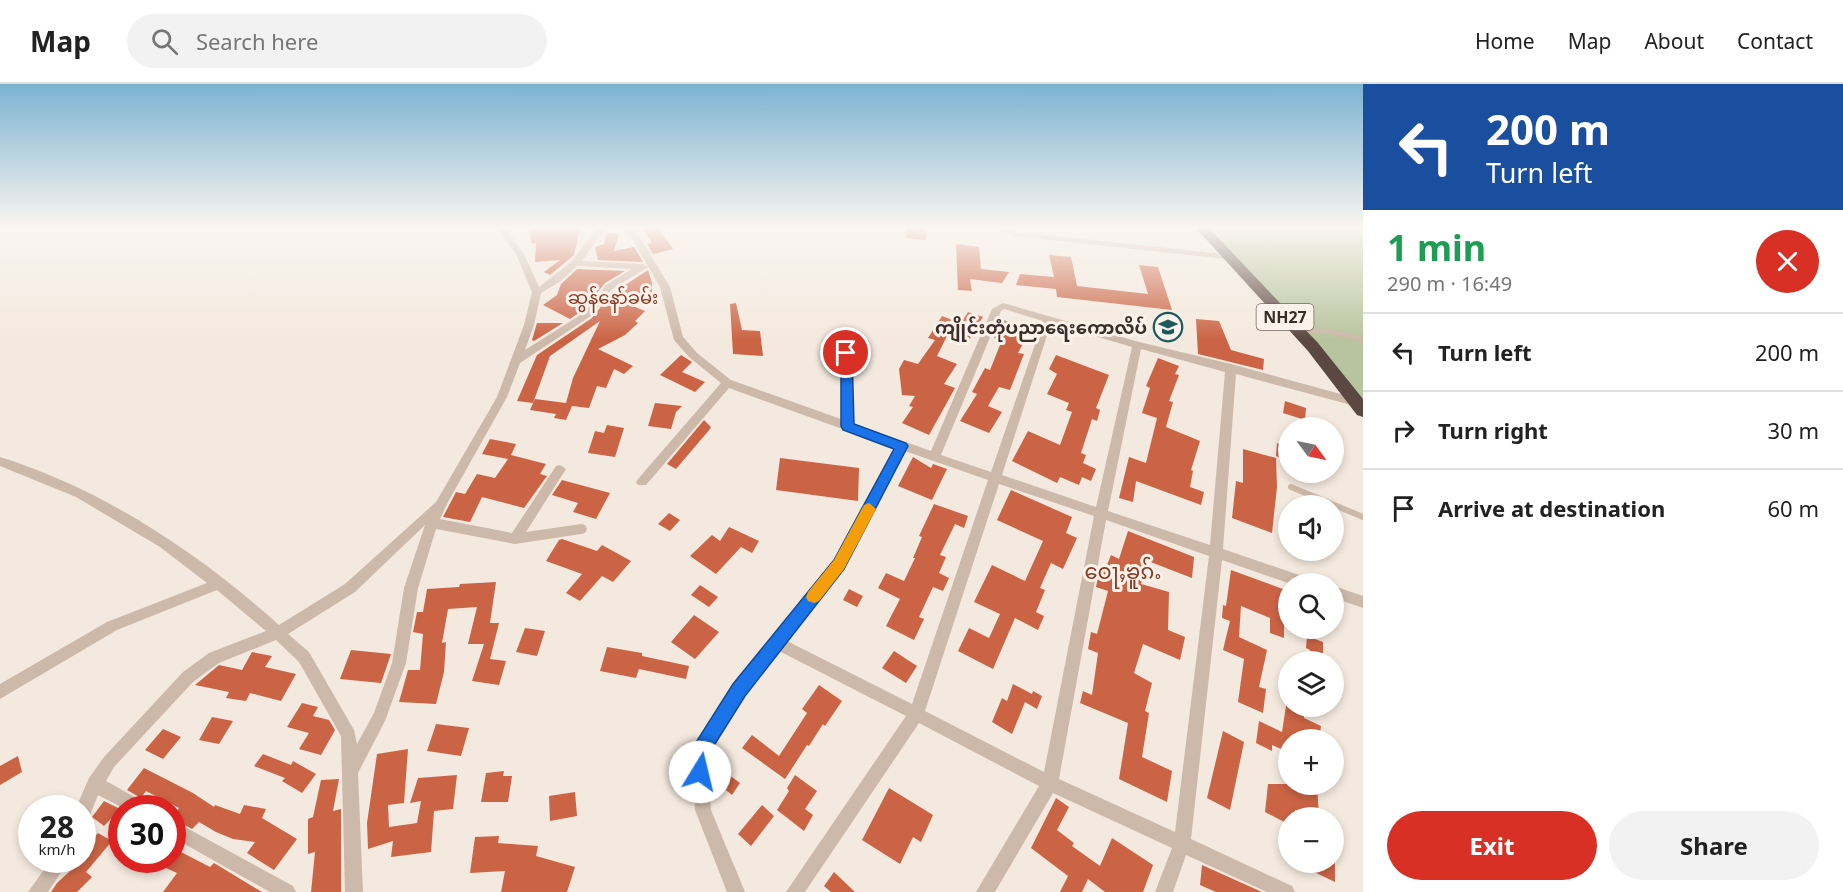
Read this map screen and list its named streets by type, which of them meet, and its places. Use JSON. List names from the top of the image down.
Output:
{
  "streets": {
    "highway": ["NH27"]
  },
  "districts": ["ဆွန်နော်ခမ်း", "ဝေႃႇၶူၵ်ႉ"],
  "places": {
    "school or university": ["ကျိုင်းတုံပညာရေးကောလိပ်"]
  },
  "north": "bottom right",
  "page": {
    "header": "Map",
    "search": "Search here",
    "nav": [
      "Home",
      "Map",
      "About",
      "Contact"
    ],
    "turn": ["200 m", "Turn left"],
    "heading": ["1 min", "290 m · 16:49"],
    "list": [
      {
        "name": "Turn left",
        "value": "200 m"
      },
      {
        "name": "Turn right",
        "value": "30 m"
      },
      {
        "name": "Arrive at destination",
        "value": "60 m"
      }
    ],
    "map_buttons": ["+", "−"],
    "speed": "28 km/h",
    "limit": "30",
    "buttons": ["Exit", "Share"]
  }
}
